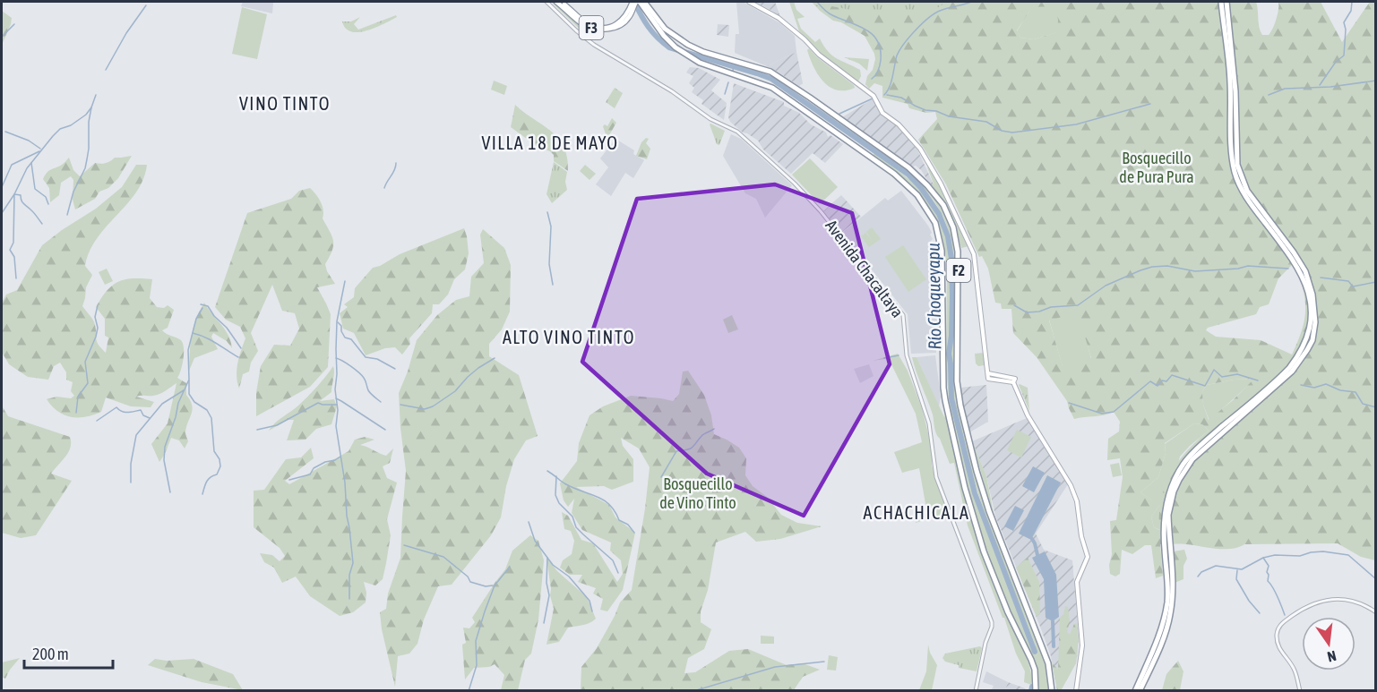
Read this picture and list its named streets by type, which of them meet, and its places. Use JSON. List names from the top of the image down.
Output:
{
  "streets": {
    "highway": ["F3", "F2"],
    "street": ["Avenida Chacaltaya"]
  },
  "crossings": [
    ["F3", "F2"]
  ],
  "districts": [
    "VINO TINTO",
    "VILLA 18 DE MAYO",
    "ALTO VINO TINTO",
    "ACHACHICALA"
  ],
  "water": ["Río Choqueyapu"],
  "parks": ["Bosquecillo de Pura Pura", "Bosquecillo de Vino Tinto"],
  "scale_bar": "200 m",
  "north": "bottom"
}
